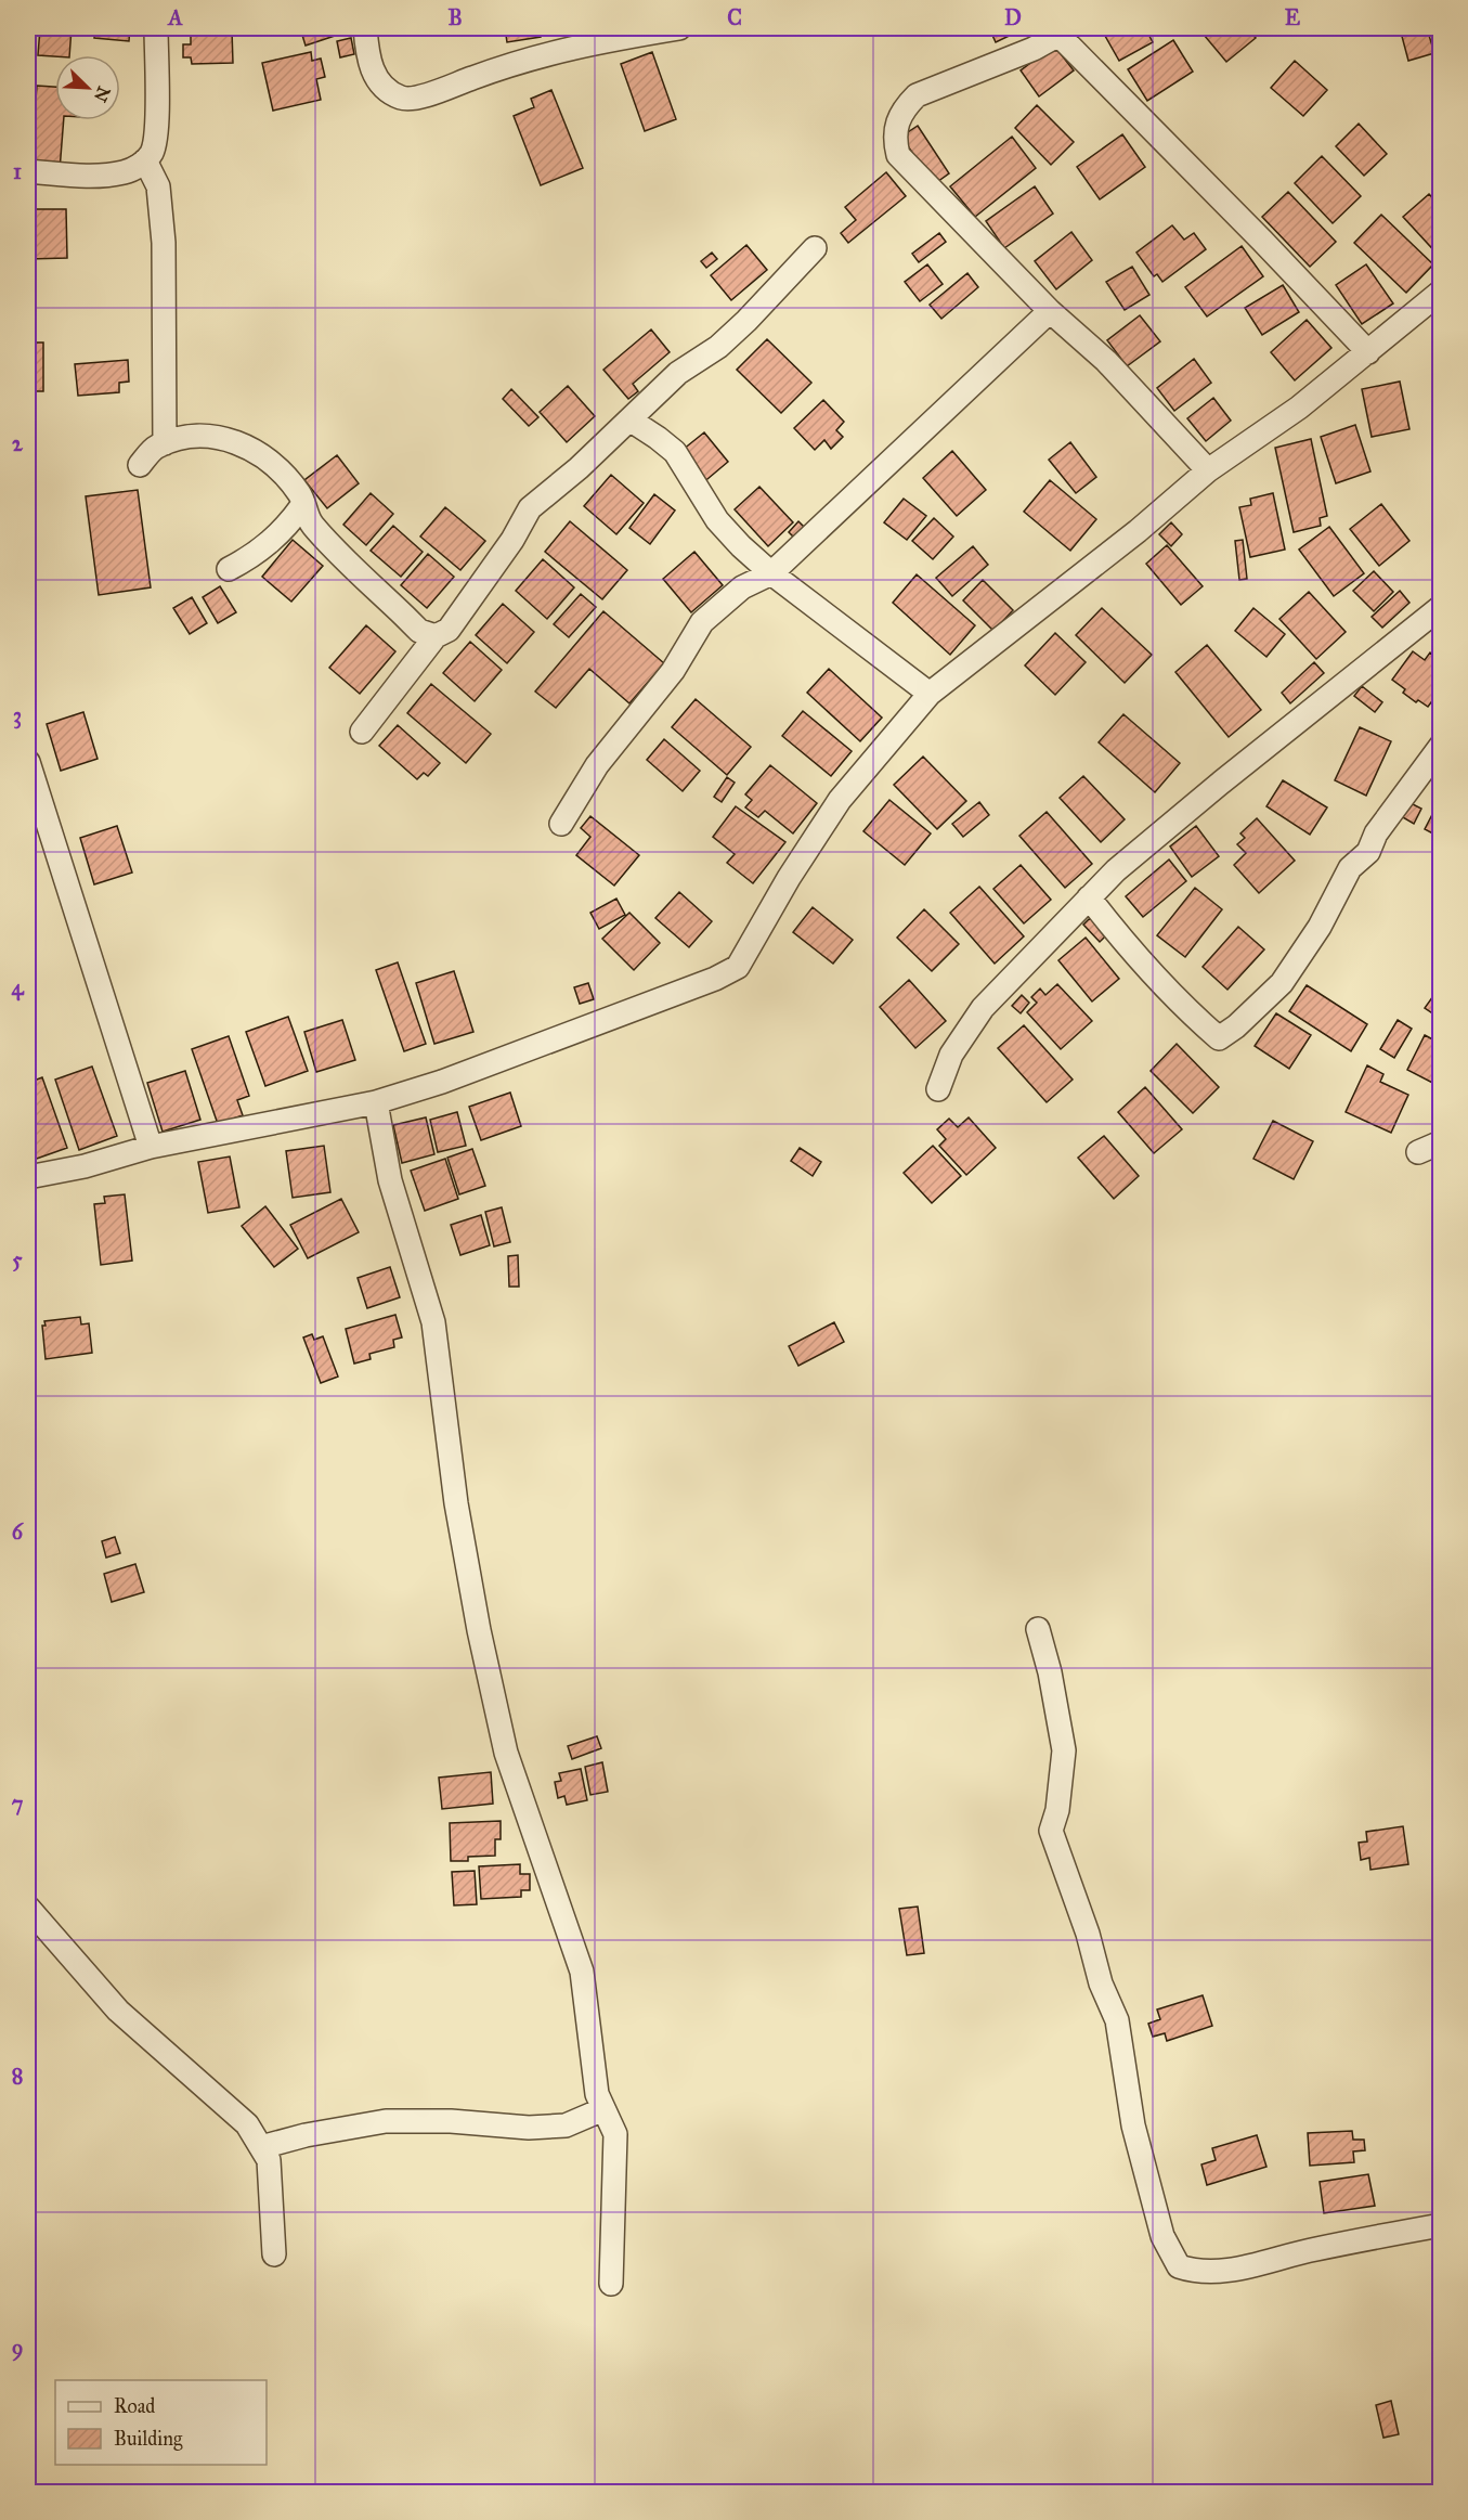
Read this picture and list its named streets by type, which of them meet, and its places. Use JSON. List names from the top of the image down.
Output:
{
  "legend": ["Road", "Building"],
  "north": "bottom right",
  "grid": {
    "columns": [
      "A",
      "B",
      "C",
      "D",
      "E"
    ],
    "rows": [
      "1",
      "2",
      "3",
      "4",
      "5",
      "6",
      "7",
      "8",
      "9"
    ]
  }
}
